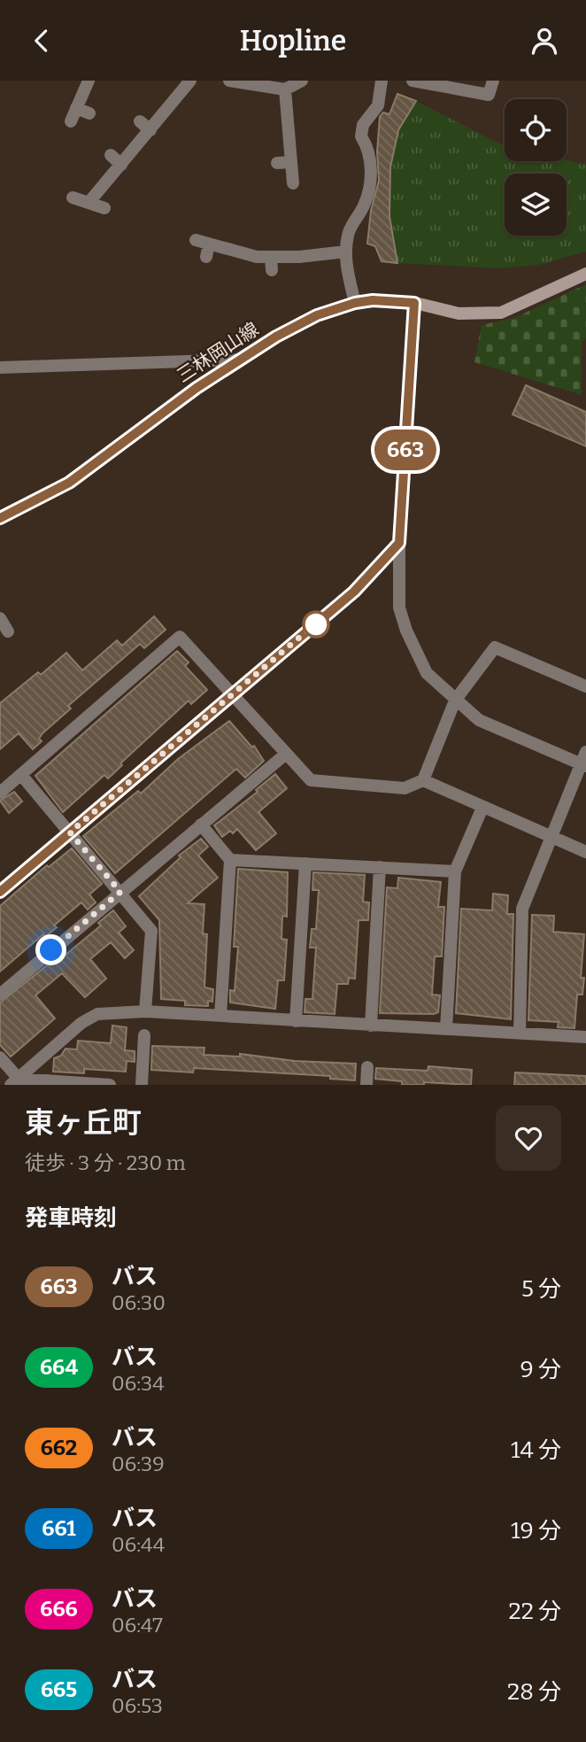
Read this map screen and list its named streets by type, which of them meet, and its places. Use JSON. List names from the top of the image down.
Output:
{
  "streets": {
    "main road": ["三林岡山線"]
  },
  "lines": ["bus line 663"],
  "page": {
    "header": "Hopline",
    "on_map": "663",
    "heading": [
      ["東ヶ丘町", "徒歩 · 3 分 · 230 m"],
      "発車時刻"
    ],
    "list": [
      {
        "mark": "663",
        "name": "バス",
        "note": "06:30",
        "value": "5 分"
      },
      {
        "mark": "664",
        "name": "バス",
        "note": "06:34",
        "value": "9 分"
      },
      {
        "mark": "662",
        "name": "バス",
        "note": "06:39",
        "value": "14 分"
      },
      {
        "mark": "661",
        "name": "バス",
        "note": "06:44",
        "value": "19 分"
      },
      {
        "mark": "666",
        "name": "バス",
        "note": "06:47",
        "value": "22 分"
      },
      {
        "mark": "665",
        "name": "バス",
        "note": "06:53",
        "value": "28 分"
      }
    ]
  }
}
